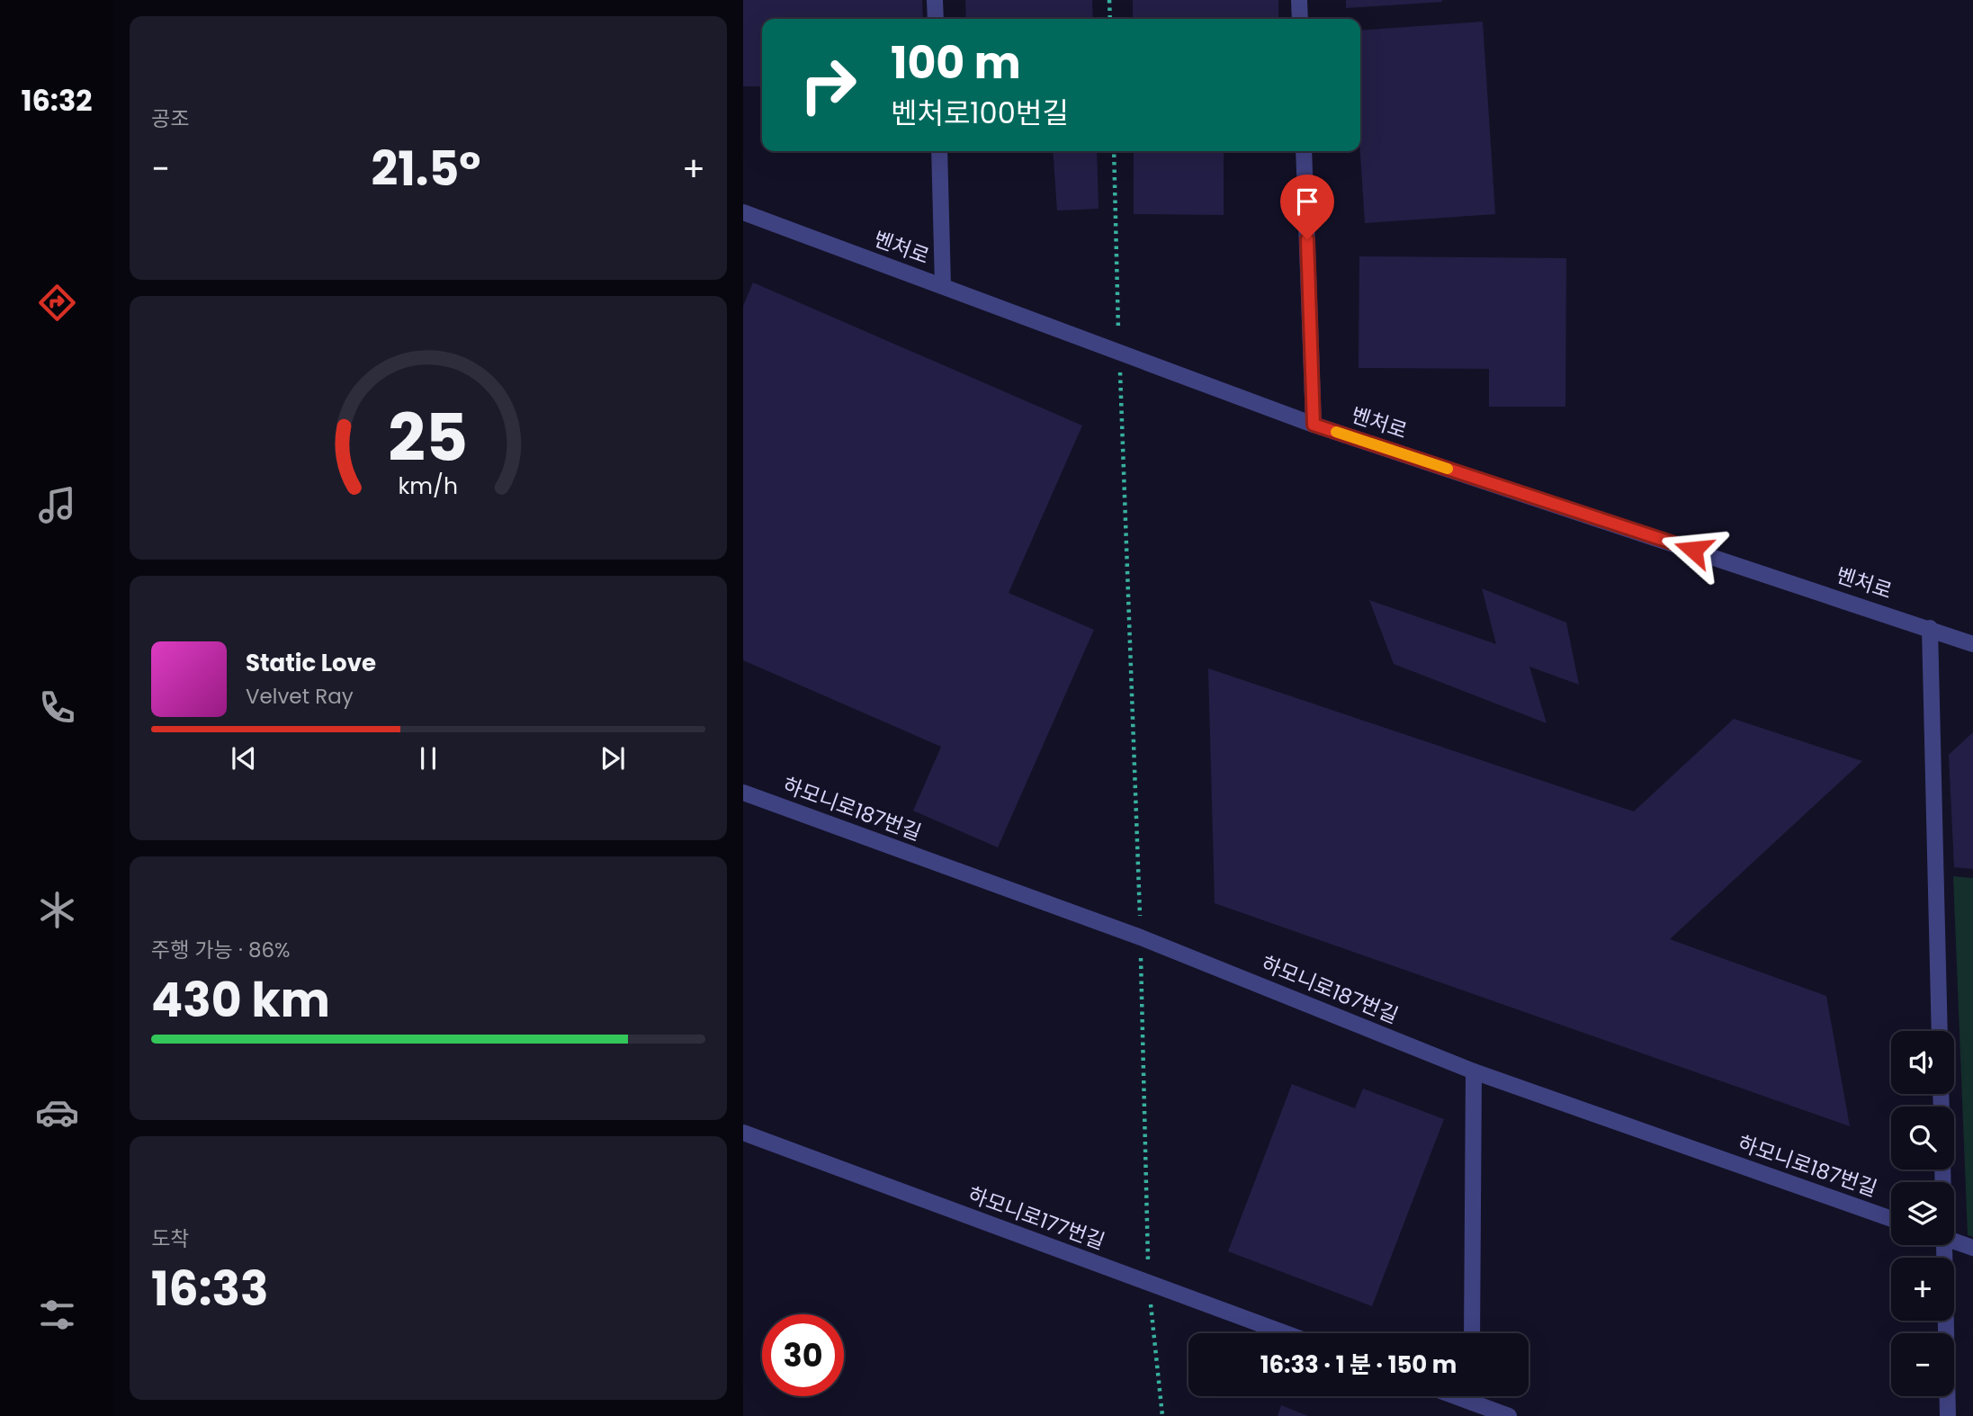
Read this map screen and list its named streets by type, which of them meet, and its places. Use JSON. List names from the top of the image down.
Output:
{
  "streets": {
    "street": ["벤처로", "하모니로187번길", "하모니로177번길"]
  },
  "page": {
    "tabs": "16:32",
    "tile": [
      "공조",
      ["주행 가능 · 86%", "430 km"],
      ["도착", "16:33"]
    ],
    "turn": ["100 m", "벤처로100번길"],
    "heat": ["−", "21.5°", "+"],
    "song": ["Static Love", "Velvet Ray"],
    "map_buttons": ["+", "−"],
    "limit": "30",
    "trip": "16:33 · 1 분 · 150 m",
    "gauge": ["25", "km/h"]
  }
}
